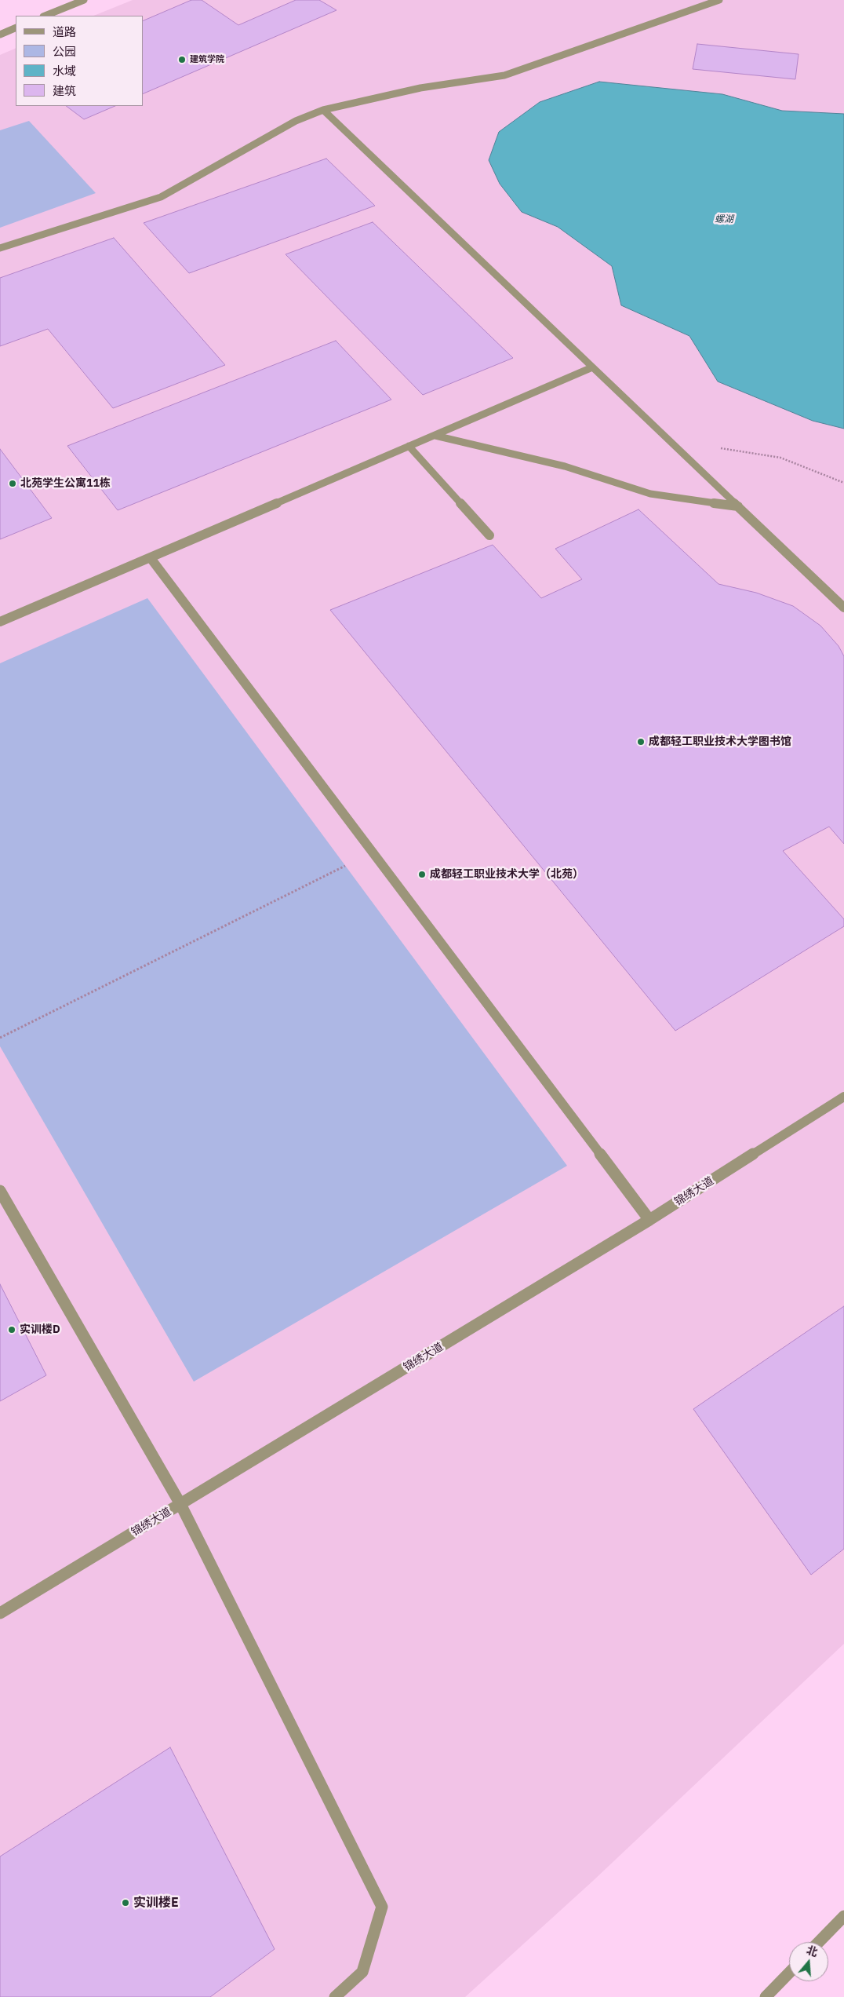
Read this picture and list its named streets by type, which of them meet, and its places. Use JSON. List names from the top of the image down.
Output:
{
  "streets": {
    "street": ["锦绣大道"]
  },
  "water": ["螺湖"],
  "places": [
    "建筑学院",
    "北苑学生公寓11栋",
    "成都轻工职业技术大学图书馆",
    "成都轻工职业技术大学（北苑）",
    "实训楼D",
    "实训楼E"
  ],
  "legend": [
    "道路",
    "公园",
    "水域",
    "建筑"
  ],
  "north": "top"
}
